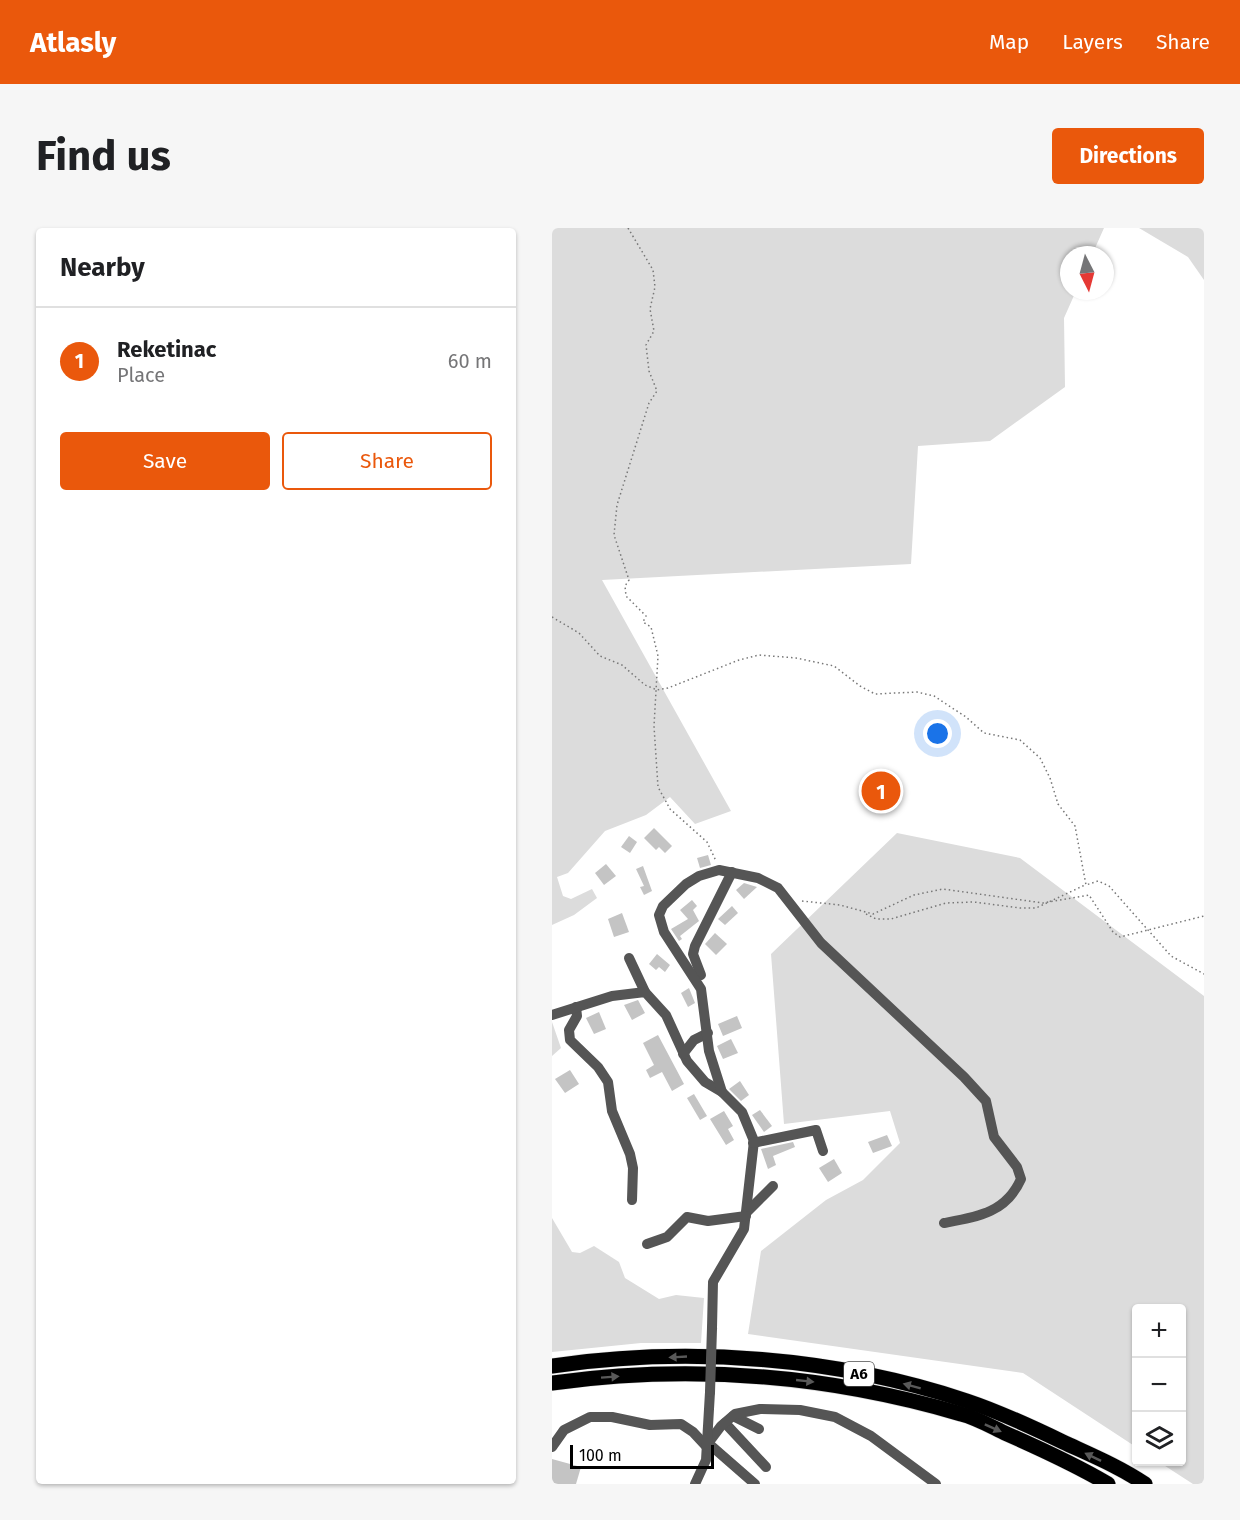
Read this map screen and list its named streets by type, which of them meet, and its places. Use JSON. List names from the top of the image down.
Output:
{
  "streets": {
    "highway": ["A6"]
  },
  "scale_bar": "100 m",
  "north": "bottom",
  "page": {
    "header": "Atlasly",
    "nav": ["Map", "Layers", "Share"],
    "buttons": [
      "Directions",
      ["Save", "Share"]
    ],
    "title": "Find us",
    "heading": "Nearby",
    "list": [
      {
        "mark": "1",
        "name": "Reketinac",
        "note": "Place",
        "value": "60 m"
      }
    ],
    "pins": "1",
    "map_buttons": ["+", "−"],
    "scale": "100 m"
  }
}
